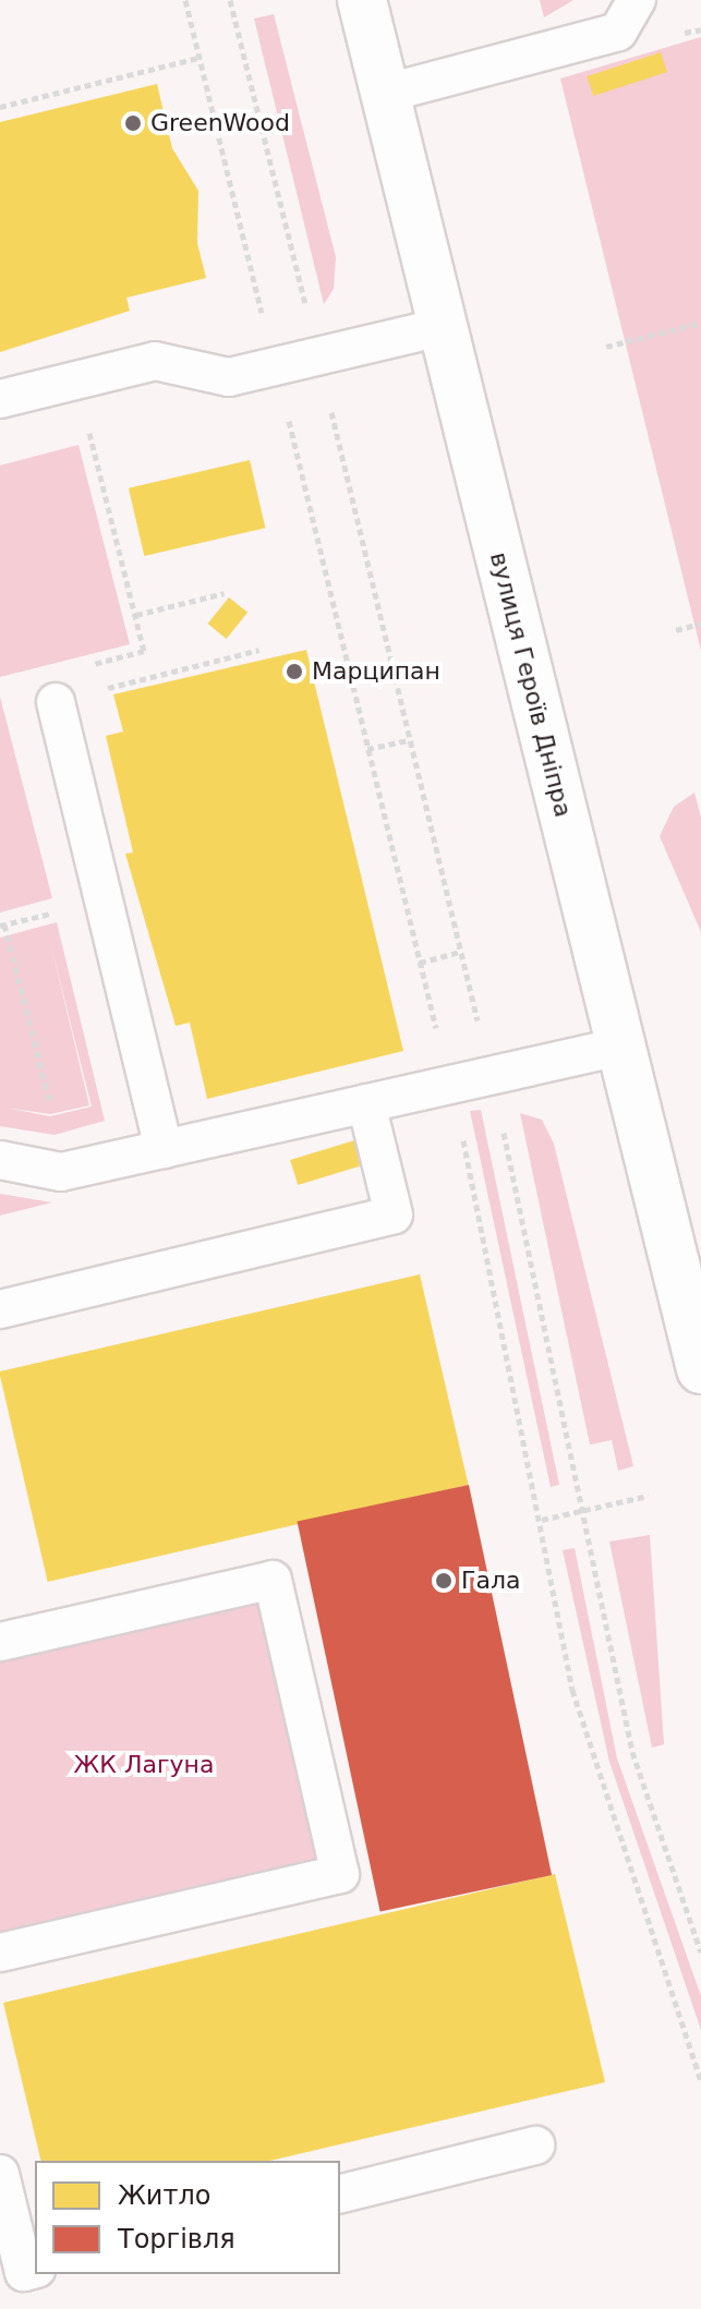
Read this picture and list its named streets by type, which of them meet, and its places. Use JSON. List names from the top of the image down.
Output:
{
  "streets": {
    "main road": ["вулиця Героїв Дніпра"]
  },
  "parks": ["ЖК Лагуна"],
  "places": ["GreenWood", "Марципан", "Гала"],
  "legend": ["Житло", "Торгівля"]
}
